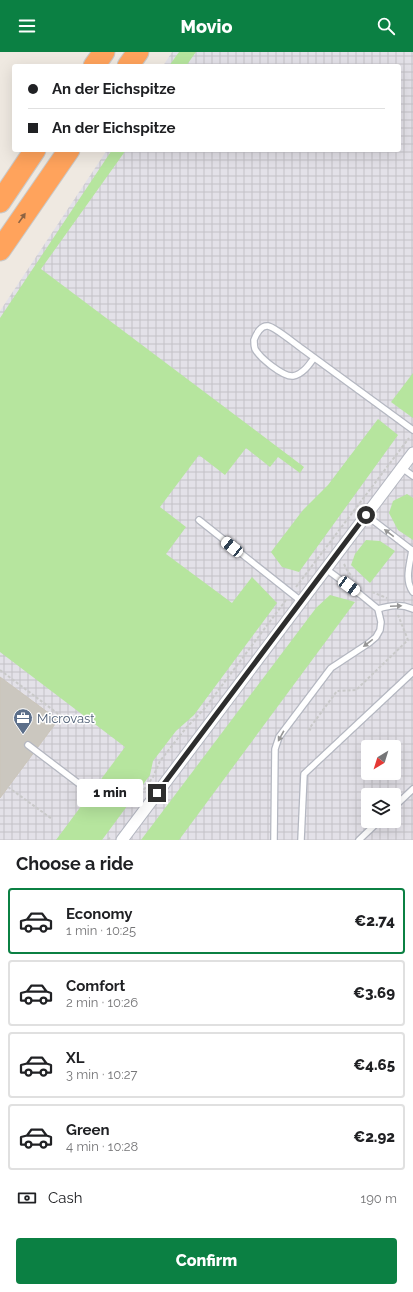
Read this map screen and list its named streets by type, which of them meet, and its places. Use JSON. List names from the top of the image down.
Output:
{
  "places": {
    "office": ["Microvast"]
  },
  "north": "bottom left",
  "page": {
    "header": "Movio",
    "banner": ["An der Eichspitze", "An der Eichspitze"],
    "bubble": "1 min",
    "heading": "Choose a ride",
    "list": [
      {
        "name": "Economy",
        "note": "1 min · 10:25",
        "value": "€2.74"
      },
      {
        "name": "Comfort",
        "note": "2 min · 10:26",
        "value": "€3.69"
      },
      {
        "name": "XL",
        "note": "3 min · 10:27",
        "value": "€4.65"
      },
      {
        "name": "Green",
        "note": "4 min · 10:28",
        "value": "€2.92"
      }
    ],
    "pay": ["Cash", "190 m"],
    "buttons": "Confirm"
  }
}
